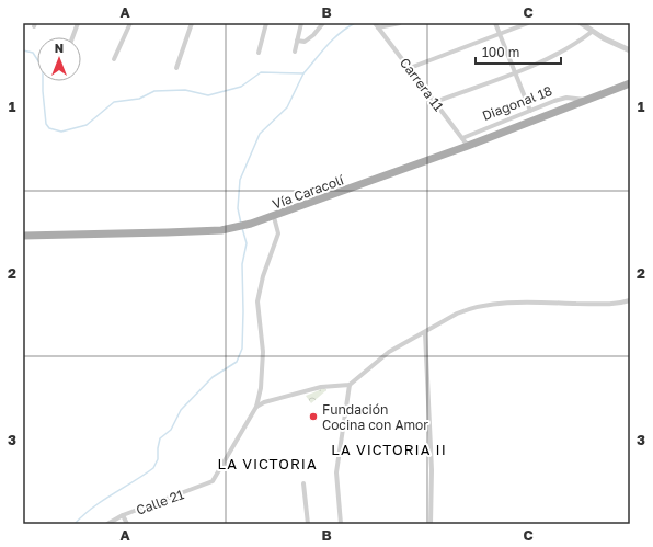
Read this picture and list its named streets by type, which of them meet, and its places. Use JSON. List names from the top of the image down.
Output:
{
  "streets": {
    "main road": ["Vía Caracolí"],
    "street": ["Carrera 11", "Diagonal 18", "Calle 21"]
  },
  "crossings": [
    ["Carrera 11", "Diagonal 18"],
    ["Carrera 11", "Vía Caracolí"],
    ["Diagonal 18", "Vía Caracolí"]
  ],
  "districts": ["LA VICTORIA II", "LA VICTORIA"],
  "places": ["Fundación Cocina con Amor"],
  "scale_bar": "100 m",
  "north": "top",
  "grid": {
    "columns": ["A", "B", "C"],
    "rows": ["1", "2", "3"]
  }
}
